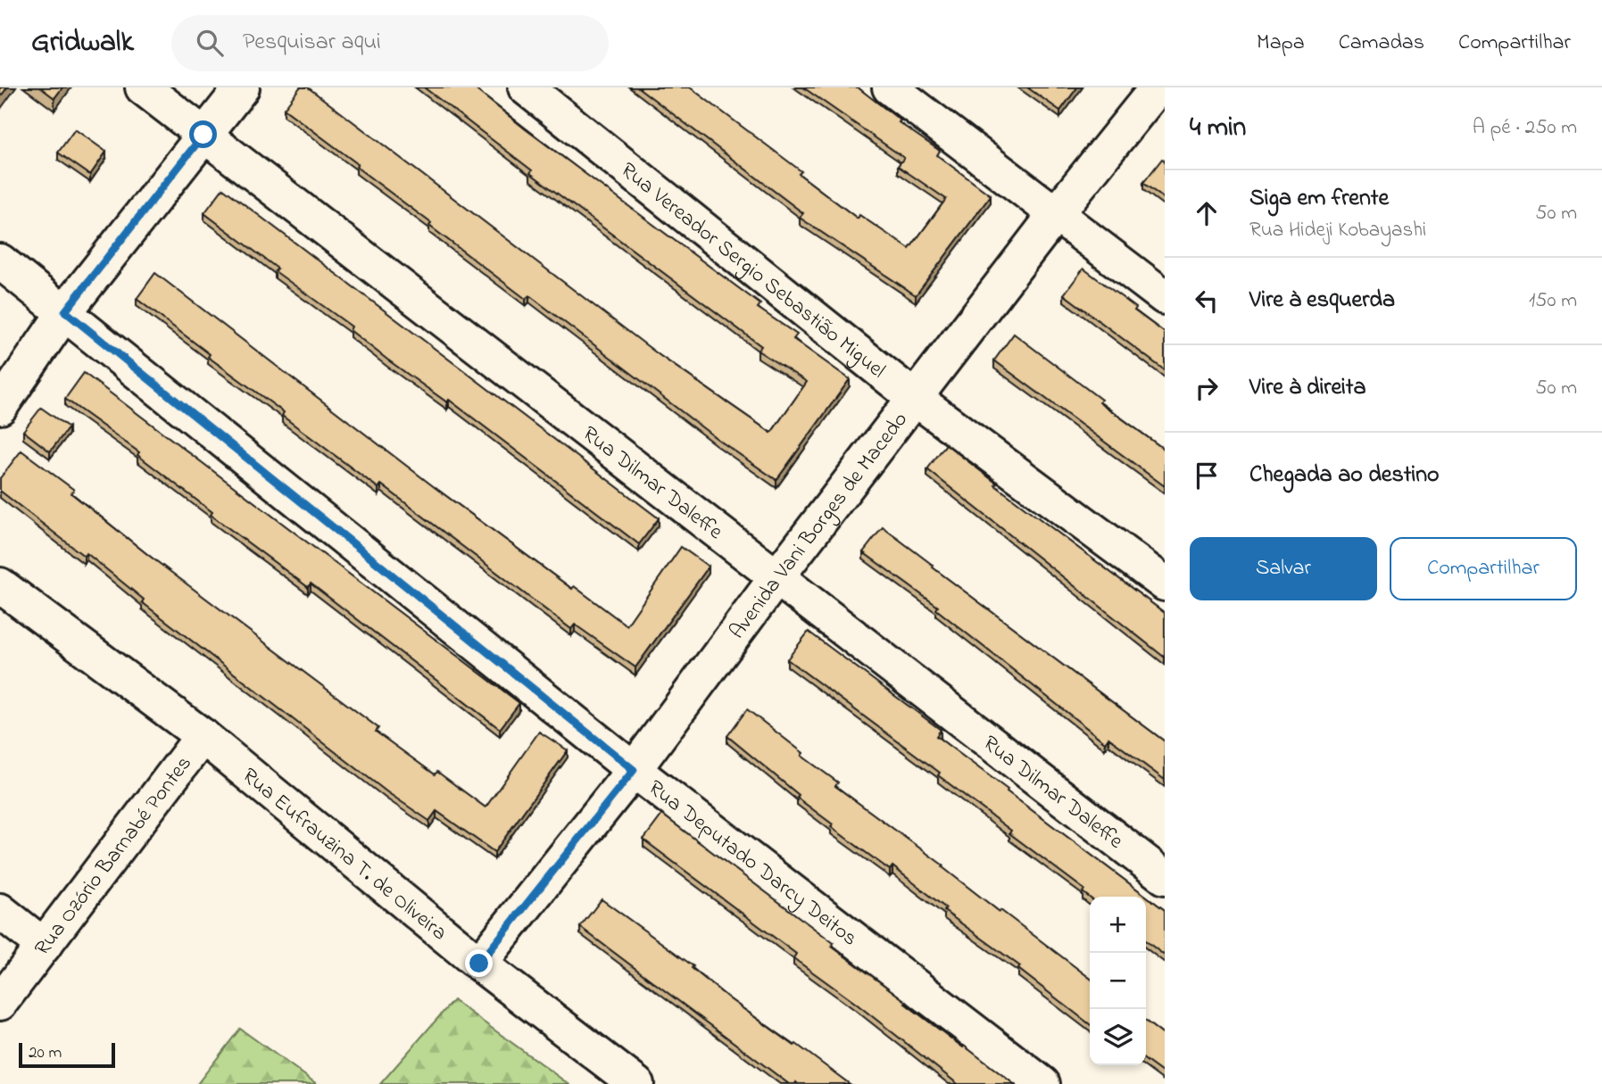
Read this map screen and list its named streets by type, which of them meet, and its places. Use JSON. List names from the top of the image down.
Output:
{
  "streets": {
    "street": [
      "Rua Vereador Sergio Sebastião Miguel",
      "Rua Dilmar Daleffe",
      "Avenida Vani Borges de Macedo",
      "Rua Eufrauzina T. de Oliveira",
      "Rua Ozório Barnabé Pontes",
      "Rua Deputado Darcy Deitos"
    ]
  },
  "crossings": [
    ["Rua Vereador Sergio Sebastião Miguel", "Avenida Vani Borges de Macedo"],
    ["Rua Dilmar Daleffe", "Avenida Vani Borges de Macedo"],
    ["Avenida Vani Borges de Macedo", "Rua Eufrauzina T. de Oliveira"],
    ["Avenida Vani Borges de Macedo", "Rua Deputado Darcy Deitos"],
    ["Rua Eufrauzina T. de Oliveira", "Rua Ozório Barnabé Pontes"]
  ],
  "scale_bar": "20 m",
  "page": {
    "header": "Gridwalk",
    "search": "Pesquisar aqui",
    "nav": ["Mapa", "Camadas", "Compartilhar"],
    "heading": ["4 min", "A pé · 250 m"],
    "list": [
      ["Siga em frente", "Rua Hideji Kobayashi", "50 m"],
      ["Vire à esquerda", "150 m"],
      ["Vire à direita", "50 m"],
      "Chegada ao destino"
    ],
    "buttons": ["Salvar", "Compartilhar"],
    "map_buttons": ["+", "−"],
    "scale": "20 m"
  }
}
